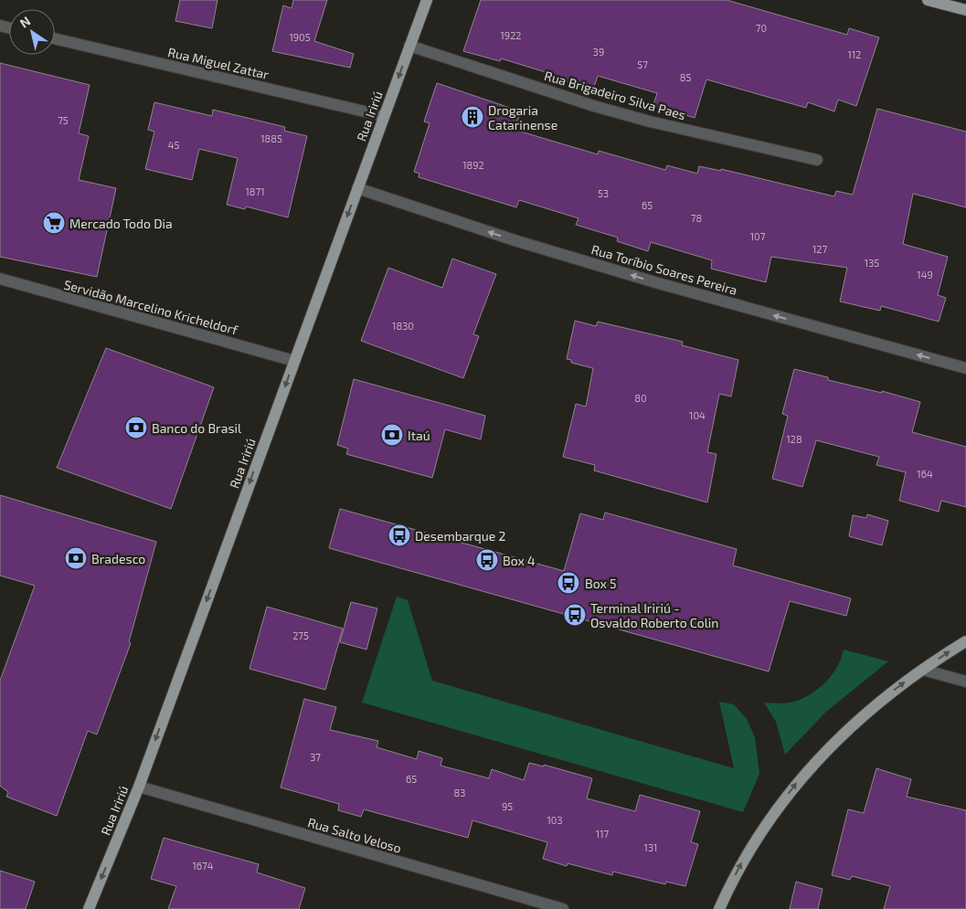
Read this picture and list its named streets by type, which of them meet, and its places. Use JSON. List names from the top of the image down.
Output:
{
  "streets": {
    "main road": ["Rua Iririú"],
    "street": [
      "Rua Miguel Zattar",
      "Rua Brigadeiro Silva Paes",
      "Rua Toríbio Soares Pereira",
      "Servidão Marcelino Kricheldorf",
      "Rua Salto Veloso"
    ]
  },
  "crossings": [
    ["Rua Miguel Zattar", "Rua Iririú"],
    ["Rua Brigadeiro Silva Paes", "Rua Iririú"],
    ["Rua Iririú", "Rua Toríbio Soares Pereira"],
    ["Rua Iririú", "Servidão Marcelino Kricheldorf"],
    ["Rua Iririú", "Rua Salto Veloso"]
  ],
  "one_way": ["Rua Iririú", "Rua Toríbio Soares Pereira"],
  "places": {
    "building": ["Drogaria Catarinense"],
    "supermarket": ["Mercado Todo Dia"],
    "bank": ["Banco do Brasil", "Itaú", "Bradesco"],
    "bus stop": [
      "Desembarque 2",
      "Box 4",
      "Box 5",
      "Terminal Iririú - Osvaldo Roberto Colin"
    ]
  },
  "house_numbers": [
    "70",
    "1922",
    "1905",
    "39",
    "112",
    "57",
    "85",
    "75",
    "1885",
    "45",
    "1892",
    "1871",
    "53",
    "65",
    "78",
    "107",
    "127",
    "135",
    "149",
    "1830",
    "80",
    "104",
    "128",
    "164",
    "275",
    "37",
    "65",
    "83",
    "95",
    "103",
    "117",
    "131",
    "1674"
  ],
  "north": "top left"
}
